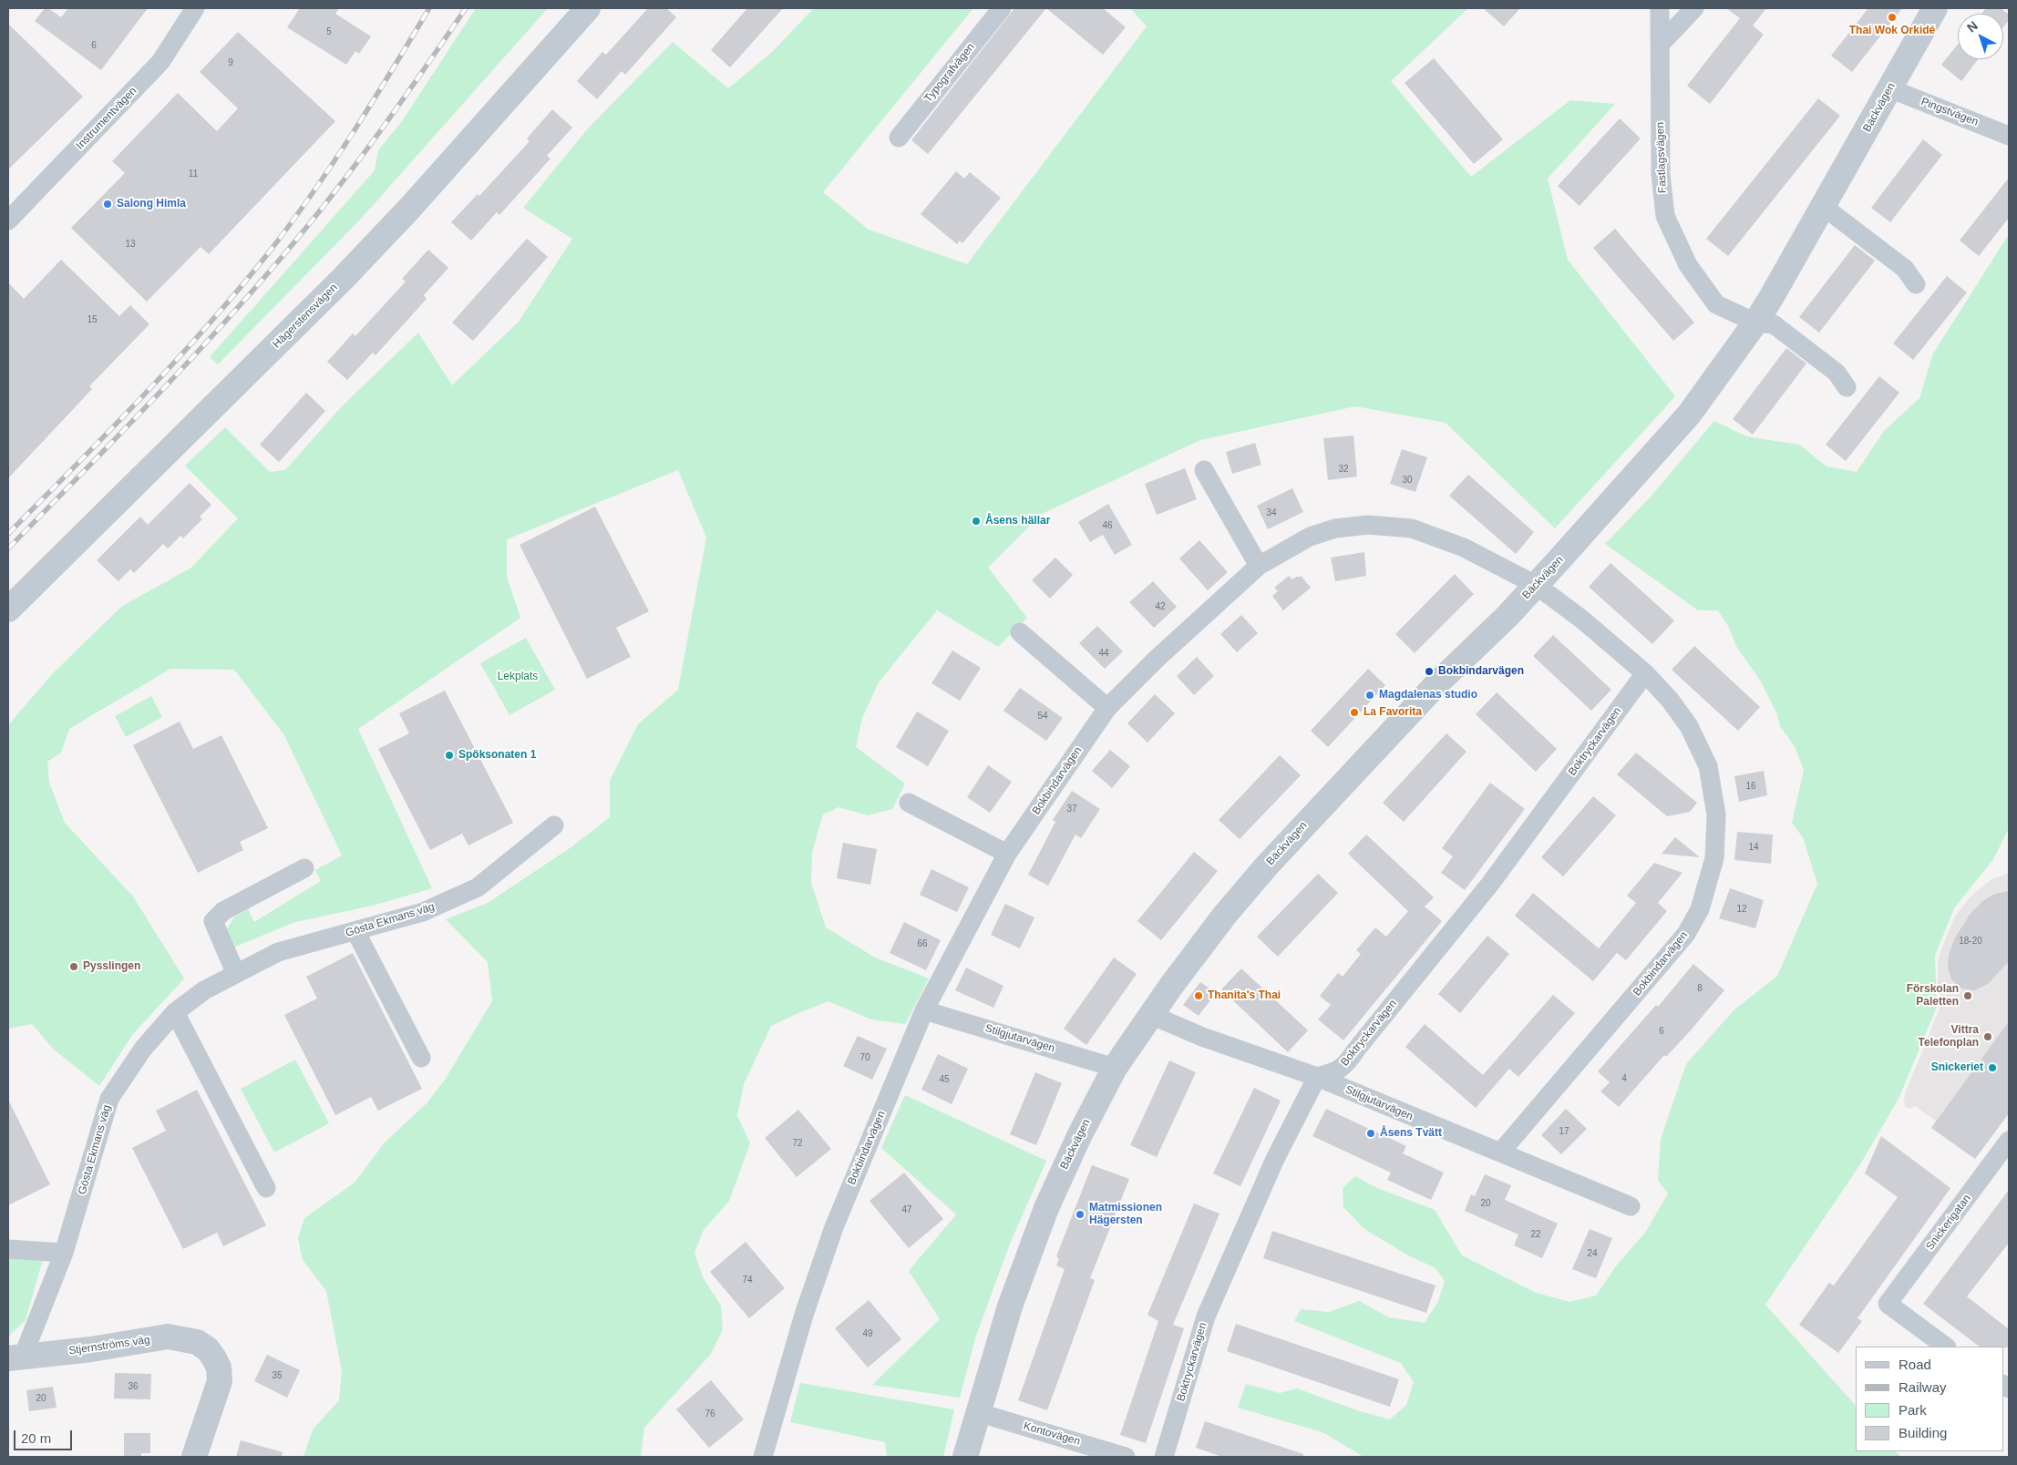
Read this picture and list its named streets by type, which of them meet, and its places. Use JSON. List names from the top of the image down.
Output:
{
  "streets": {
    "street": [
      "Typografvägen",
      "Bäckvägen",
      "Pingstvägen",
      "Instrumentvägen",
      "Fastlagsvägen",
      "Hägerstensvägen",
      "Boktryckarvägen",
      "Bokbindarvägen",
      "Gösta Ekmans väg",
      "Stilgjutarvägen",
      "Snickerigatan",
      "Stjernströms väg",
      "Kontovägen"
    ]
  },
  "crossings": [
    ["Bäckvägen", "Pingstvägen"],
    ["Bäckvägen", "Fastlagsvägen"],
    ["Bäckvägen", "Bokbindarvägen"],
    ["Bäckvägen", "Stilgjutarvägen"],
    ["Bäckvägen", "Kontovägen"],
    ["Boktryckarvägen", "Bokbindarvägen"],
    ["Boktryckarvägen", "Stilgjutarvägen"],
    ["Bokbindarvägen", "Stilgjutarvägen"],
    ["Gösta Ekmans väg", "Stjernströms väg"]
  ],
  "parks": ["Lekplats"],
  "places": [
    "Thai Wok Orkidé",
    "Salong Himla",
    "Åsens hällar",
    "Bokbindarvägen",
    "Magdalenas studio",
    "La Favorita",
    "Spöksonaten 1",
    "Pysslingen",
    "Thanita's Thai",
    "Förskolan Paletten",
    "Vittra Telefonplan",
    "Snickeriet",
    "Åsens Tvätt",
    "Matmissionen Hägersten"
  ],
  "house_numbers": [
    "5",
    "6",
    "9",
    "11",
    "13",
    "15",
    "32",
    "30",
    "34",
    "46",
    "42",
    "44",
    "54",
    "16",
    "37",
    "14",
    "12",
    "18-20",
    "66",
    "8",
    "6",
    "70",
    "4",
    "45",
    "17",
    "72",
    "20",
    "47",
    "22",
    "24",
    "74",
    "49",
    "35",
    "36",
    "20",
    "76"
  ],
  "legend": [
    "Road",
    "Railway",
    "Park",
    "Building"
  ],
  "scale_bar": "20 m",
  "north": "top left"
}
